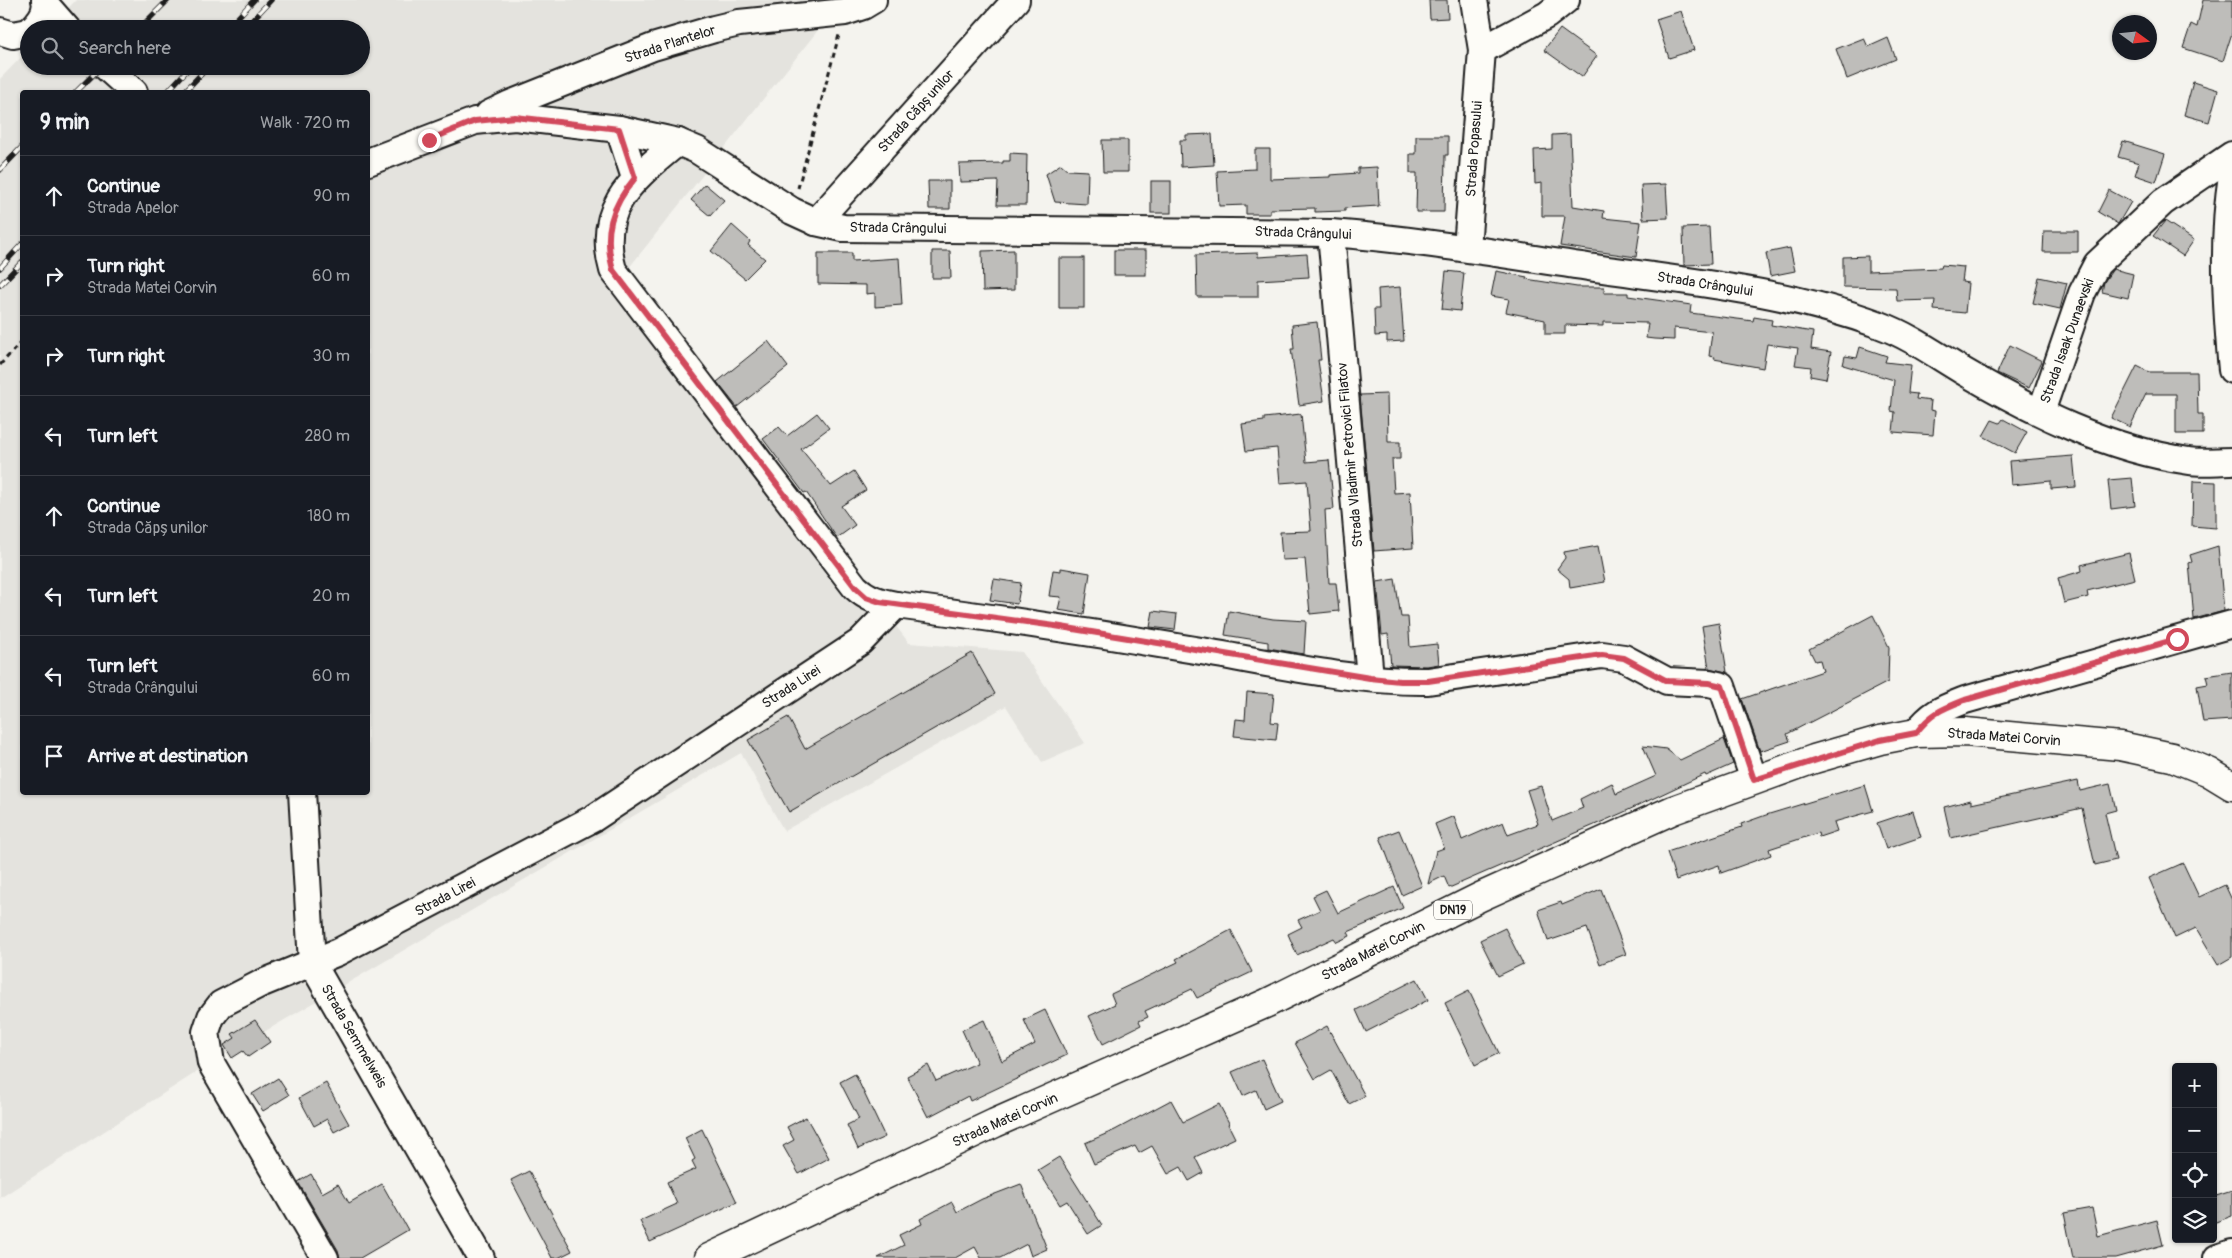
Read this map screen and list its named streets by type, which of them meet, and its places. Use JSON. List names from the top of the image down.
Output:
{
  "streets": {
    "main road": ["Strada Matei Corvin", "DN19"],
    "street": [
      "Strada Plantelor",
      "Strada Căpșunilor",
      "Strada Popasului",
      "Strada Crângului",
      "Strada Isaak Dunaevski",
      "Strada Vladimir Petrovici Filatov",
      "Strada Lirei",
      "Strada Semmelweis"
    ]
  },
  "crossings": [
    ["Strada Plantelor", "Strada Crângului"],
    ["Strada Căpșunilor", "Strada Crângului"],
    ["Strada Popasului", "Strada Crângului"],
    ["Strada Crângului", "Strada Isaak Dunaevski"],
    ["Strada Crângului", "Strada Vladimir Petrovici Filatov"],
    ["Strada Lirei", "Strada Semmelweis"]
  ],
  "north": "right",
  "page": {
    "search": "Search here",
    "heading": ["9 min", "Walk · 720 m"],
    "list": [
      ["Continue", "Strada Apelor", "90 m"],
      ["Turn right", "Strada Matei Corvin", "60 m"],
      ["Turn right", "30 m"],
      ["Turn left", "280 m"],
      ["Continue", "Strada Căpșunilor", "180 m"],
      ["Turn left", "20 m"],
      ["Turn left", "Strada Crângului", "60 m"],
      "Arrive at destination"
    ],
    "map_buttons": ["+", "−"]
  }
}
